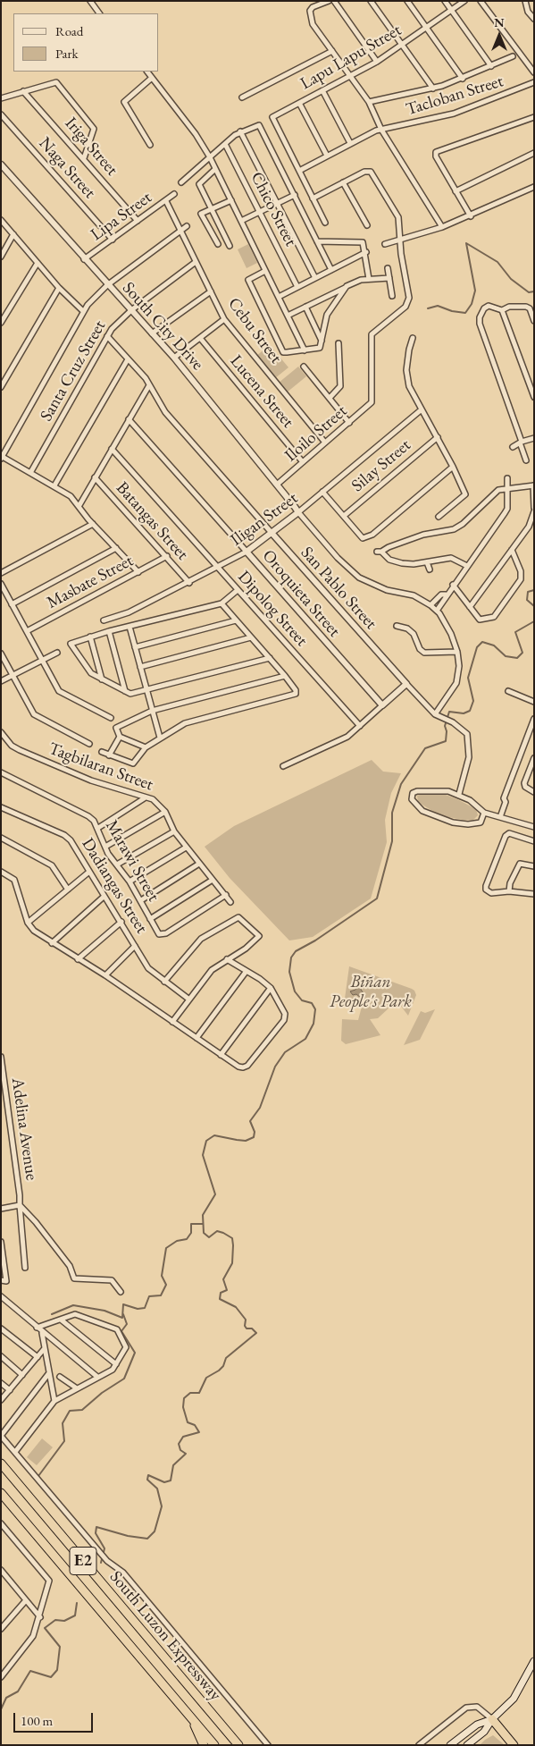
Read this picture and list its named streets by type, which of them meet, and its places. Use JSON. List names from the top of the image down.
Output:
{
  "streets": {
    "highway": ["E2", "South Luzon Expressway"],
    "street": [
      "Lapu Lapu Street",
      "Tacloban Street",
      "Iriga Street",
      "Naga Street",
      "Chico Street",
      "Lipa Street",
      "South City Drive",
      "Cebu Street",
      "Santa Cruz Street",
      "Lucena Street",
      "Iloilo Street",
      "Silay Street",
      "Iligan Street",
      "Batangas Street",
      "Masbate Street",
      "San Pablo Street",
      "Oroquieta Street",
      "Dipolog Street",
      "Tagbilaran Street",
      "Marawi Street",
      "Dadiangas Street",
      "Adelina Avenue"
    ]
  },
  "crossings": [
    ["Lapu Lapu Street", "Tacloban Street"],
    ["Iriga Street", "Lipa Street"],
    ["Naga Street", "Lipa Street"],
    ["Lipa Street", "South City Drive"],
    ["Lipa Street", "Cebu Street"],
    ["South City Drive", "Santa Cruz Street"],
    ["South City Drive", "Iloilo Street"],
    ["South City Drive", "Iligan Street"],
    ["Cebu Street", "Santa Cruz Street"],
    ["Cebu Street", "Iloilo Street"],
    ["Santa Cruz Street", "San Pablo Street"],
    ["Lucena Street", "Iloilo Street"],
    ["Iligan Street", "Batangas Street"],
    ["Iligan Street", "San Pablo Street"],
    ["Iligan Street", "Oroquieta Street"],
    ["Iligan Street", "Dipolog Street"],
    ["Batangas Street", "Masbate Street"],
    ["Tagbilaran Street", "Marawi Street"]
  ],
  "parks": ["Biñan People's Park"],
  "legend": ["Road", "Park"],
  "scale_bar": "100 m",
  "north": "top"
}
